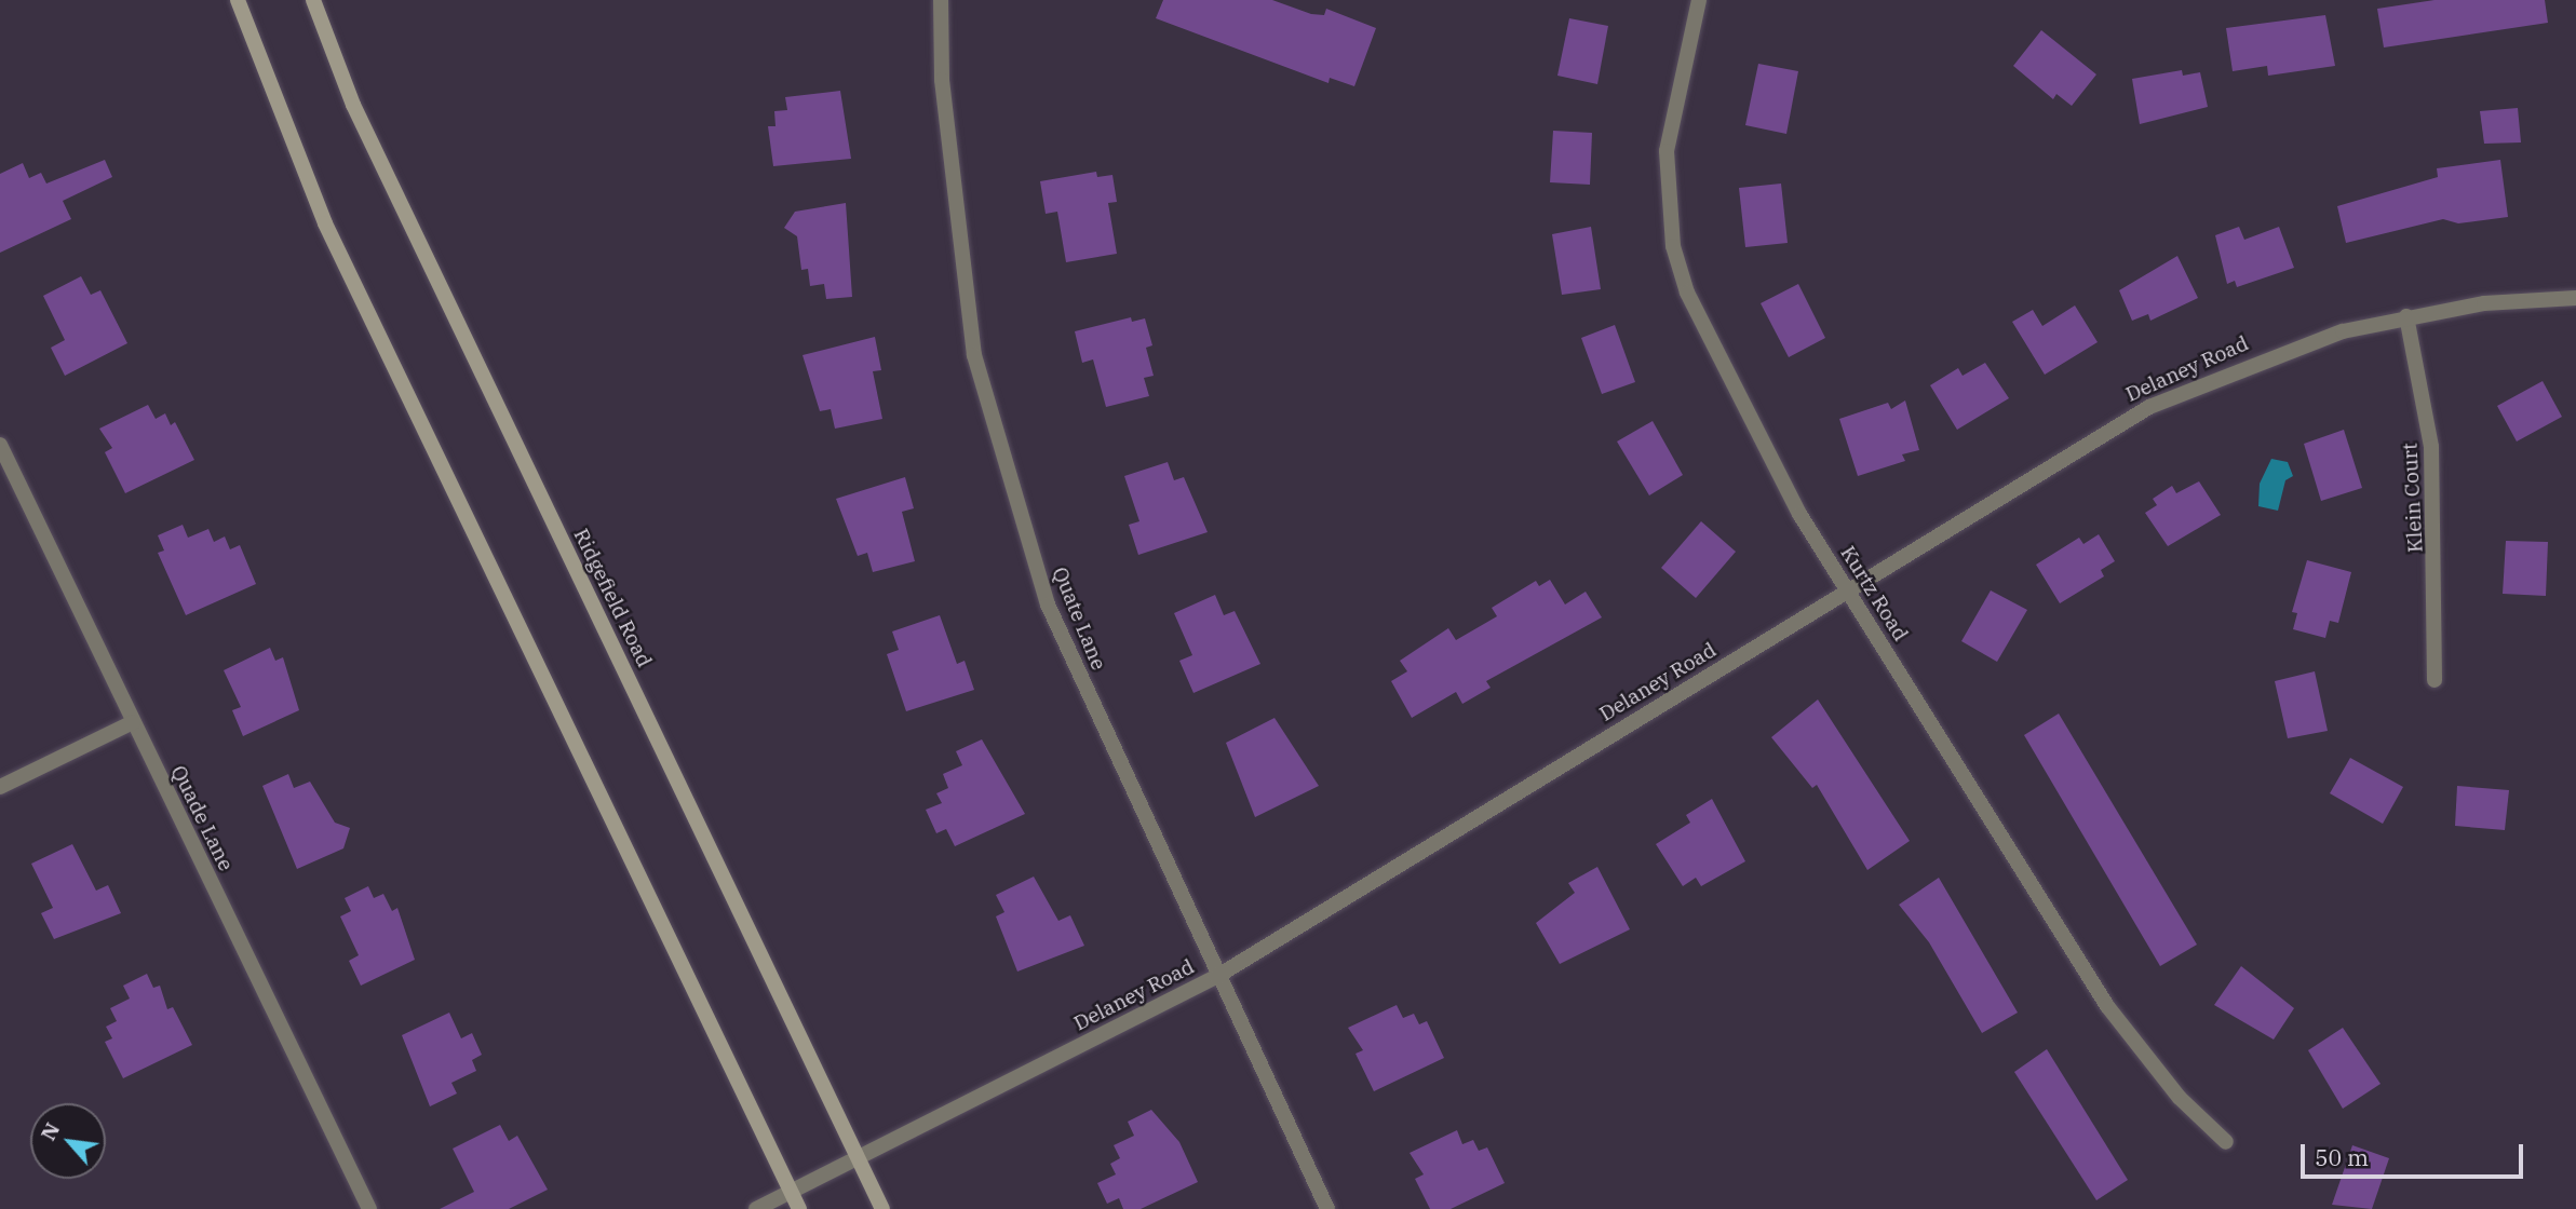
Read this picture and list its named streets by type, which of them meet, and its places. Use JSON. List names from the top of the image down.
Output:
{
  "streets": {
    "main road": ["Ridgefield Road"],
    "street": [
      "Delaney Road",
      "Klein Court",
      "Kurtz Road",
      "Quate Lane",
      "Quade Lane"
    ]
  },
  "crossings": [
    ["Delaney Road", "Klein Court"],
    ["Delaney Road", "Kurtz Road"],
    ["Delaney Road", "Ridgefield Road"],
    ["Delaney Road", "Quate Lane"]
  ],
  "scale_bar": "50 m",
  "north": "top left"
}
